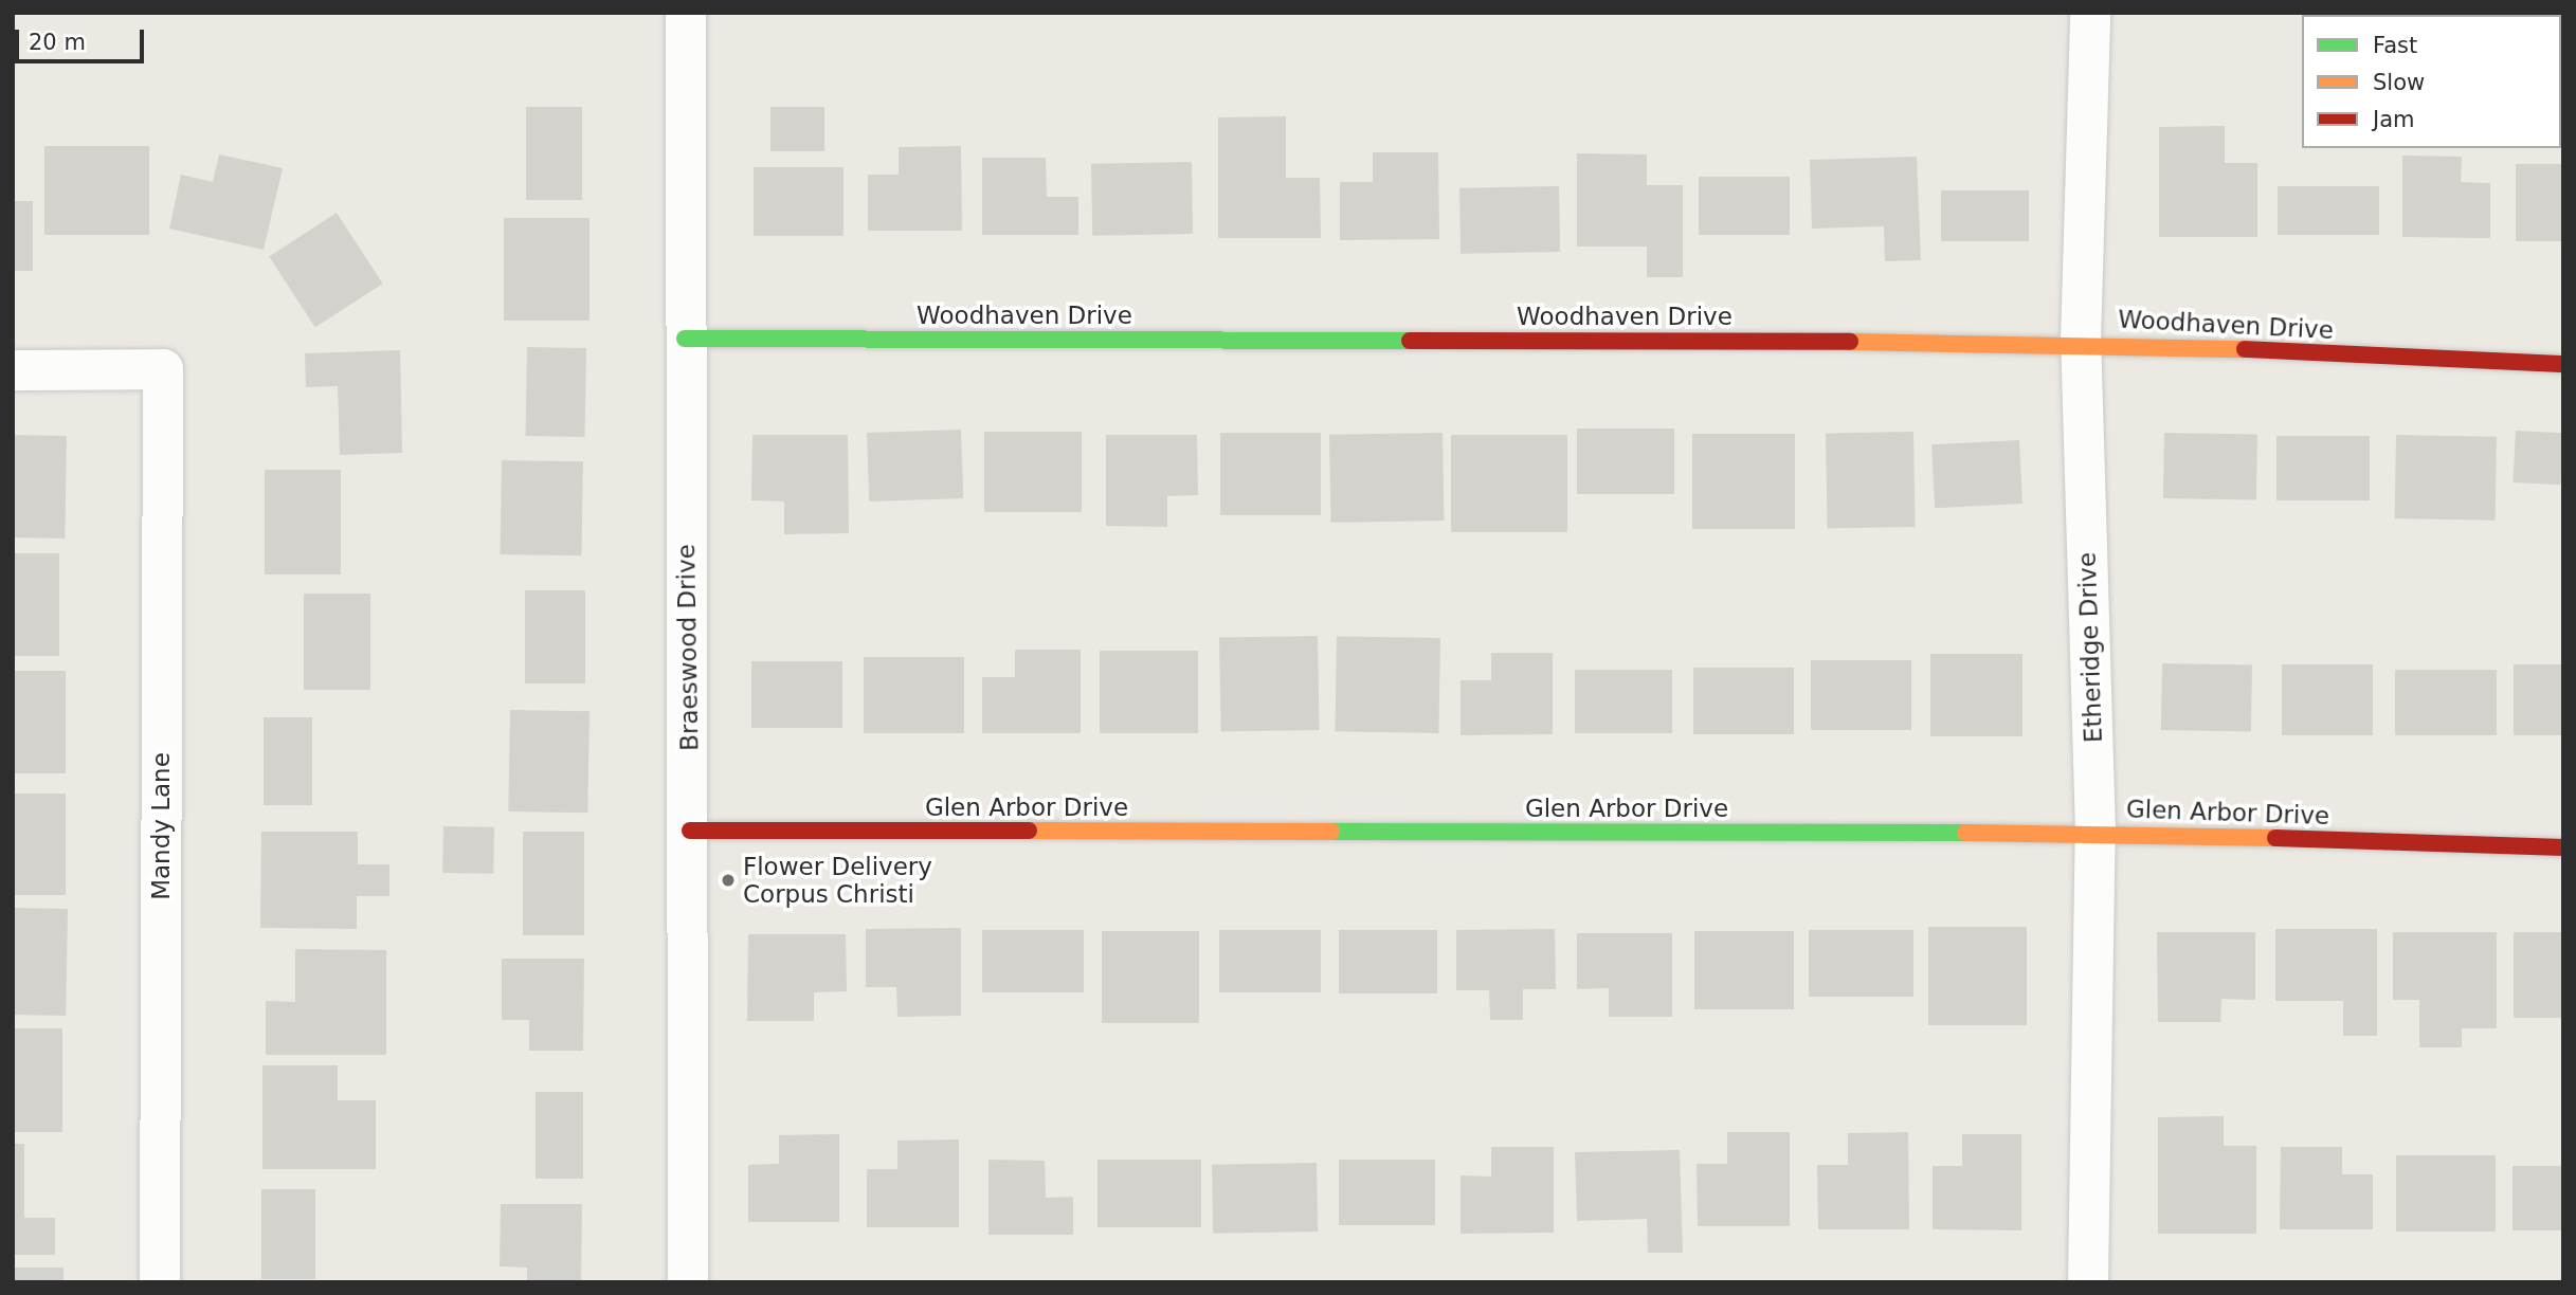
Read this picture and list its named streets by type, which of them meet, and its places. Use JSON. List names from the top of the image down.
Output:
{
  "streets": {
    "street": [
      "Woodhaven Drive",
      "Braeswood Drive",
      "Etheridge Drive",
      "Glen Arbor Drive",
      "Mandy Lane"
    ]
  },
  "crossings": [
    ["Woodhaven Drive", "Braeswood Drive"],
    ["Woodhaven Drive", "Etheridge Drive"],
    ["Braeswood Drive", "Glen Arbor Drive"],
    ["Etheridge Drive", "Glen Arbor Drive"]
  ],
  "places": ["Flower Delivery Corpus Christi"],
  "legend": ["Fast", "Slow", "Jam"],
  "scale_bar": "20 m"
}
